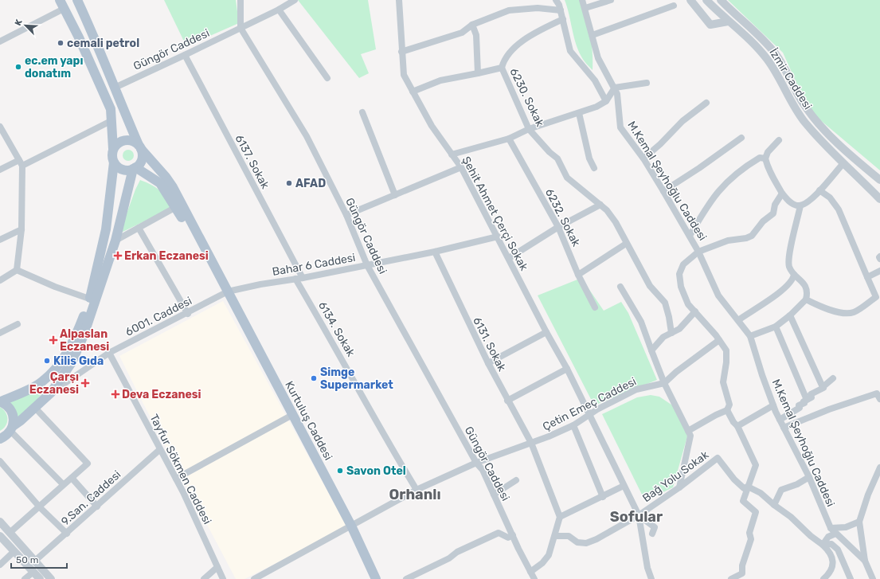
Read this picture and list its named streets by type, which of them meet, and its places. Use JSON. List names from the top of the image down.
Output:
{
  "streets": {
    "main road": ["Kurtuluş Caddesi"],
    "street": [
      "Güngör Caddesi",
      "İzmir Caddesi",
      "6230. Sokak",
      "6137. Sokak",
      "M.Kemal Şeyhoğlu Caddesi",
      "Şehit Ahmet Çerçi Sokak",
      "6232. Sokak",
      "Bahar 6 Caddesi",
      "6001. Caddesi",
      "6134. Sokak",
      "6131. Sokak",
      "Çetin Emeç Caddesi",
      "Tayfur Sökmen Caddesi",
      "Bağ Yolu Sokak",
      "9.San. Caddesi"
    ]
  },
  "crossings": [
    ["Güngör Caddesi", "6137. Sokak"],
    ["Güngör Caddesi", "Bahar 6 Caddesi"],
    ["Güngör Caddesi", "Çetin Emeç Caddesi"],
    ["6230. Sokak", "Şehit Ahmet Çerçi Sokak"],
    ["6137. Sokak", "Bahar 6 Caddesi"],
    ["Şehit Ahmet Çerçi Sokak", "Bahar 6 Caddesi"],
    ["Şehit Ahmet Çerçi Sokak", "Çetin Emeç Caddesi"],
    ["Şehit Ahmet Çerçi Sokak", "Bağ Yolu Sokak"],
    ["Bahar 6 Caddesi", "6001. Caddesi"],
    ["Bahar 6 Caddesi", "6134. Sokak"],
    ["Bahar 6 Caddesi", "6131. Sokak"],
    ["Bahar 6 Caddesi", "Kurtuluş Caddesi"],
    ["6001. Caddesi", "Kurtuluş Caddesi"],
    ["6001. Caddesi", "Tayfur Sökmen Caddesi"],
    ["6134. Sokak", "Çetin Emeç Caddesi"],
    ["6131. Sokak", "Çetin Emeç Caddesi"],
    ["Çetin Emeç Caddesi", "Kurtuluş Caddesi"],
    ["Tayfur Sökmen Caddesi", "9.San. Caddesi"]
  ],
  "districts": ["Orhanlı", "Sofular"],
  "places": {
    "other": [
      "cemali petrol",
      "ec.em yapı donatım",
      "AFAD",
      "Kilis Gıda",
      "Simge Supermarket",
      "Savon Otel"
    ],
    "health": [
      "Erkan Eczanesi",
      "Alpaslan Eczanesi",
      "Çarşı Eczanesi",
      "Deva Eczanesi"
    ]
  },
  "scale_bar": "50 m",
  "north": "top left"
}
